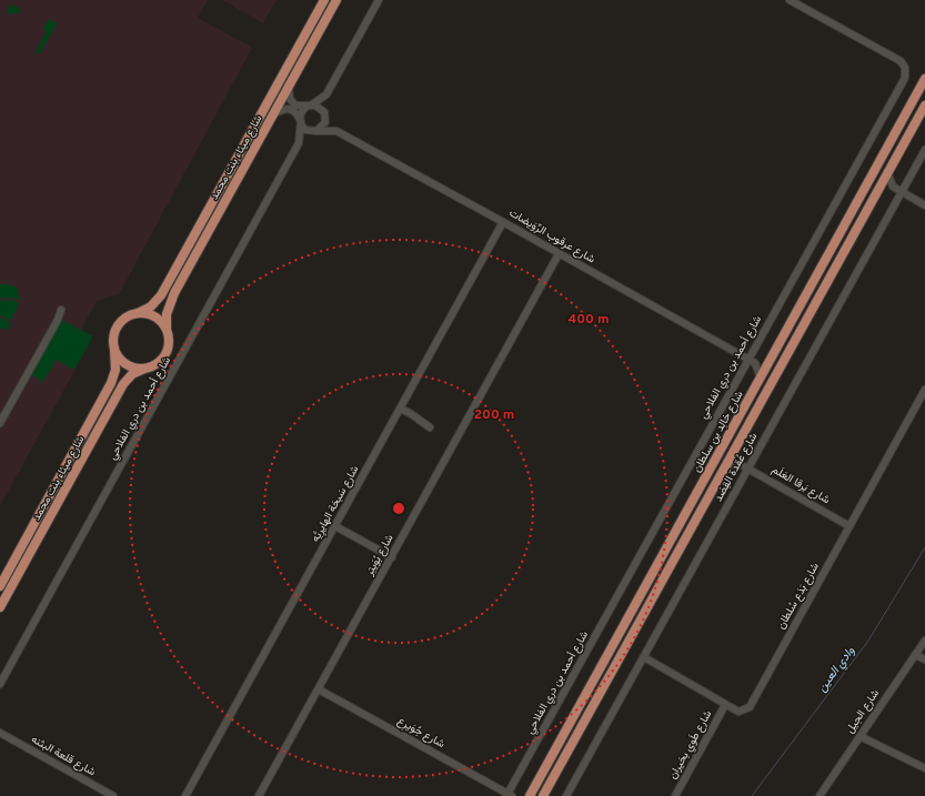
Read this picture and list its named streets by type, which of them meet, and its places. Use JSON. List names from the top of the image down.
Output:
{
  "streets": {
    "main road": ["شارع ميثاء بنت محمد", "شارع خالِد بن سلطان"],
    "street": [
      "شارع عرقوب الرِّوَيضات",
      "شارع أحمد بن دري الفلاحي",
      "شارع عُقدة القِصَد",
      "شارع بَرقا العَلَم",
      "شارع سَبخة الهايرِيَّه",
      "شارع بُوَيتِر",
      "شارع بَدَع سُلطان",
      "شارع الحِيل",
      "شارع جُوَيرِع",
      "شارع طَوي بحَيران",
      "شارع قلعة البثنه"
    ]
  },
  "crossings": [
    ["شارع عرقوب الرِّوَيضات", "شارع أحمد بن دري الفلاحي"],
    ["شارع عرقوب الرِّوَيضات", "شارع سَبخة الهايرِيَّه"],
    ["شارع عرقوب الرِّوَيضات", "شارع بُوَيتِر"],
    ["شارع أحمد بن دري الفلاحي", "شارع جُوَيرِع"],
    ["شارع عُقدة القِصَد", "شارع بَرقا العَلَم"],
    ["شارع عُقدة القِصَد", "شارع بَدَع سُلطان"],
    ["شارع بَرقا العَلَم", "شارع بَدَع سُلطان"],
    ["شارع بُوَيتِر", "شارع جُوَيرِع"],
    ["شارع بَدَع سُلطان", "شارع طَوي بحَيران"]
  ],
  "water": ["وادي العين"],
  "rings": ["400 m", "200 m"]
}
